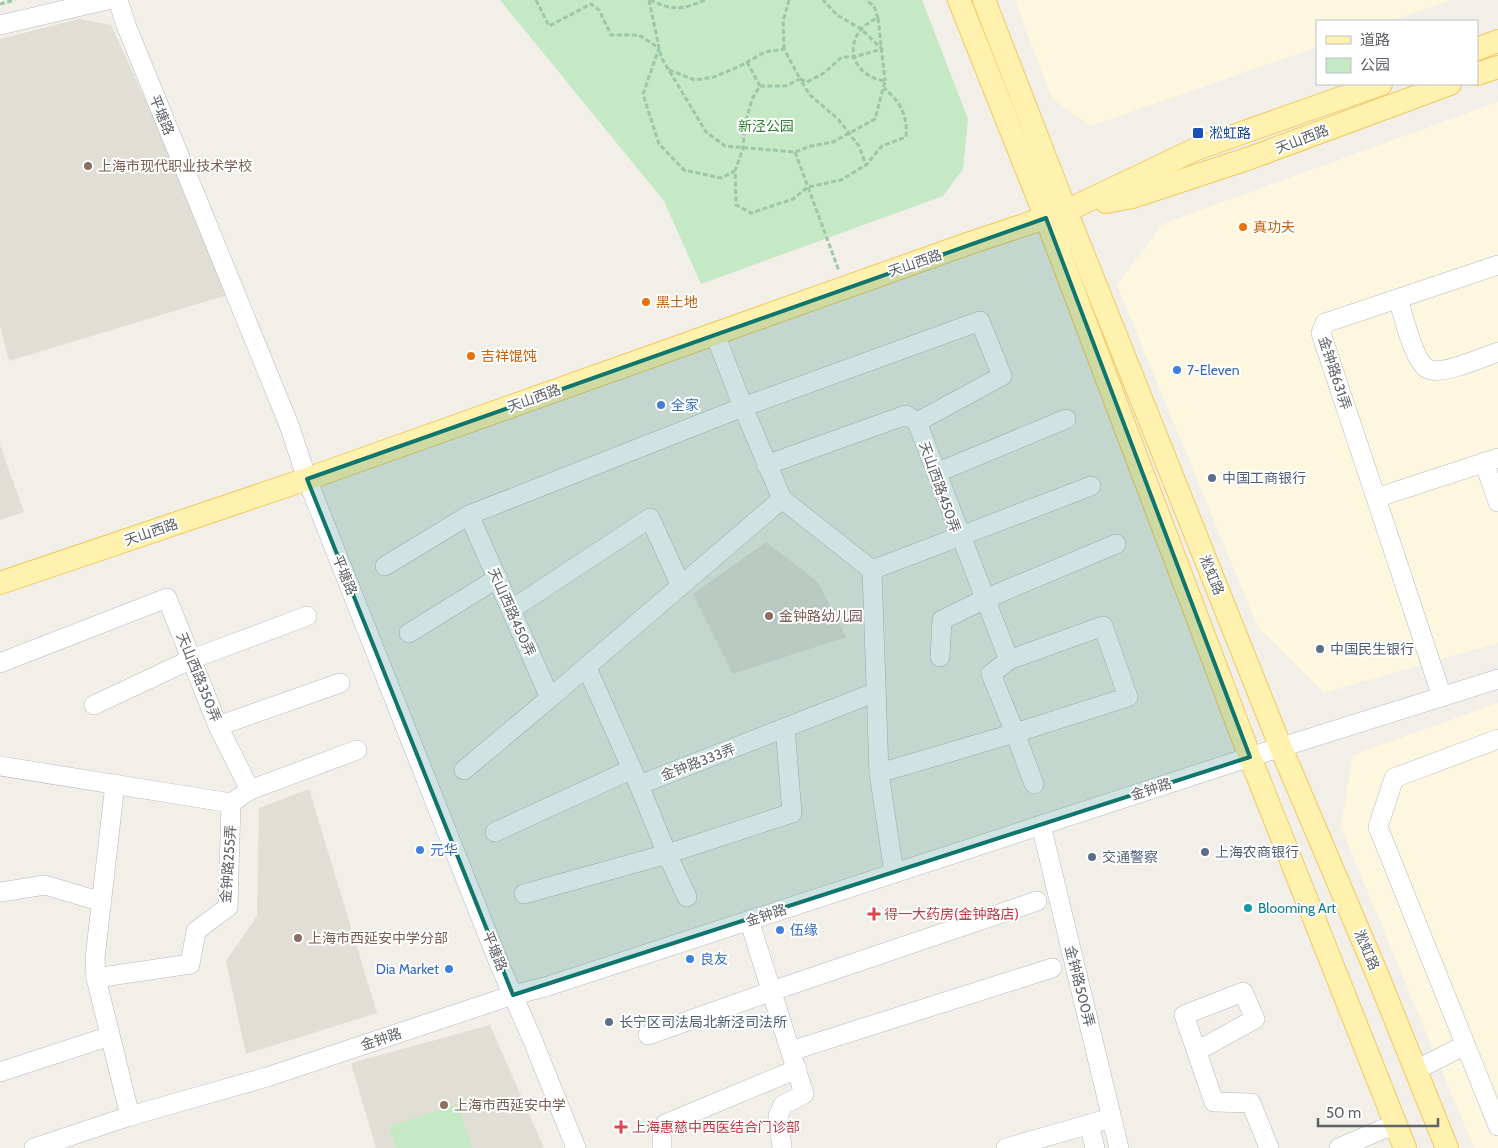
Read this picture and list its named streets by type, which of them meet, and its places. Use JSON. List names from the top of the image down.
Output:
{
  "streets": {
    "main road": ["天山西路", "淞虹路"],
    "street": [
      "平塘路",
      "金钟路631弄",
      "天山西路450弄",
      "天山西路350弄",
      "金钟路333弄",
      "金钟路",
      "金钟路255弄",
      "金钟路500弄"
    ]
  },
  "crossings": [
    ["平塘路", "天山西路"],
    ["平塘路", "金钟路"],
    ["天山西路", "淞虹路"],
    ["金钟路631弄", "金钟路"],
    ["淞虹路", "金钟路"],
    ["金钟路", "金钟路500弄"]
  ],
  "parks": ["新泾公园"],
  "places": {
    "transit": ["淞虹路"],
    "other": [
      "上海市现代职业技术学校",
      "真功夫",
      "黑土地",
      "吉祥馄饨",
      "7-Eleven",
      "全家",
      "中国工商银行",
      "金钟路幼儿园",
      "中国民生银行",
      "元华",
      "上海农商银行",
      "交通警察",
      "Blooming Art",
      "伍缘",
      "上海市西延安中学分部",
      "良友",
      "Dia Market",
      "长宁区司法局北新泾司法所",
      "上海市西延安中学"
    ],
    "health": ["得一大药房(金钟路店)", "上海惠慈中西医结合门诊部"]
  },
  "legend": ["道路", "公园"],
  "scale_bar": "50 m"
}
